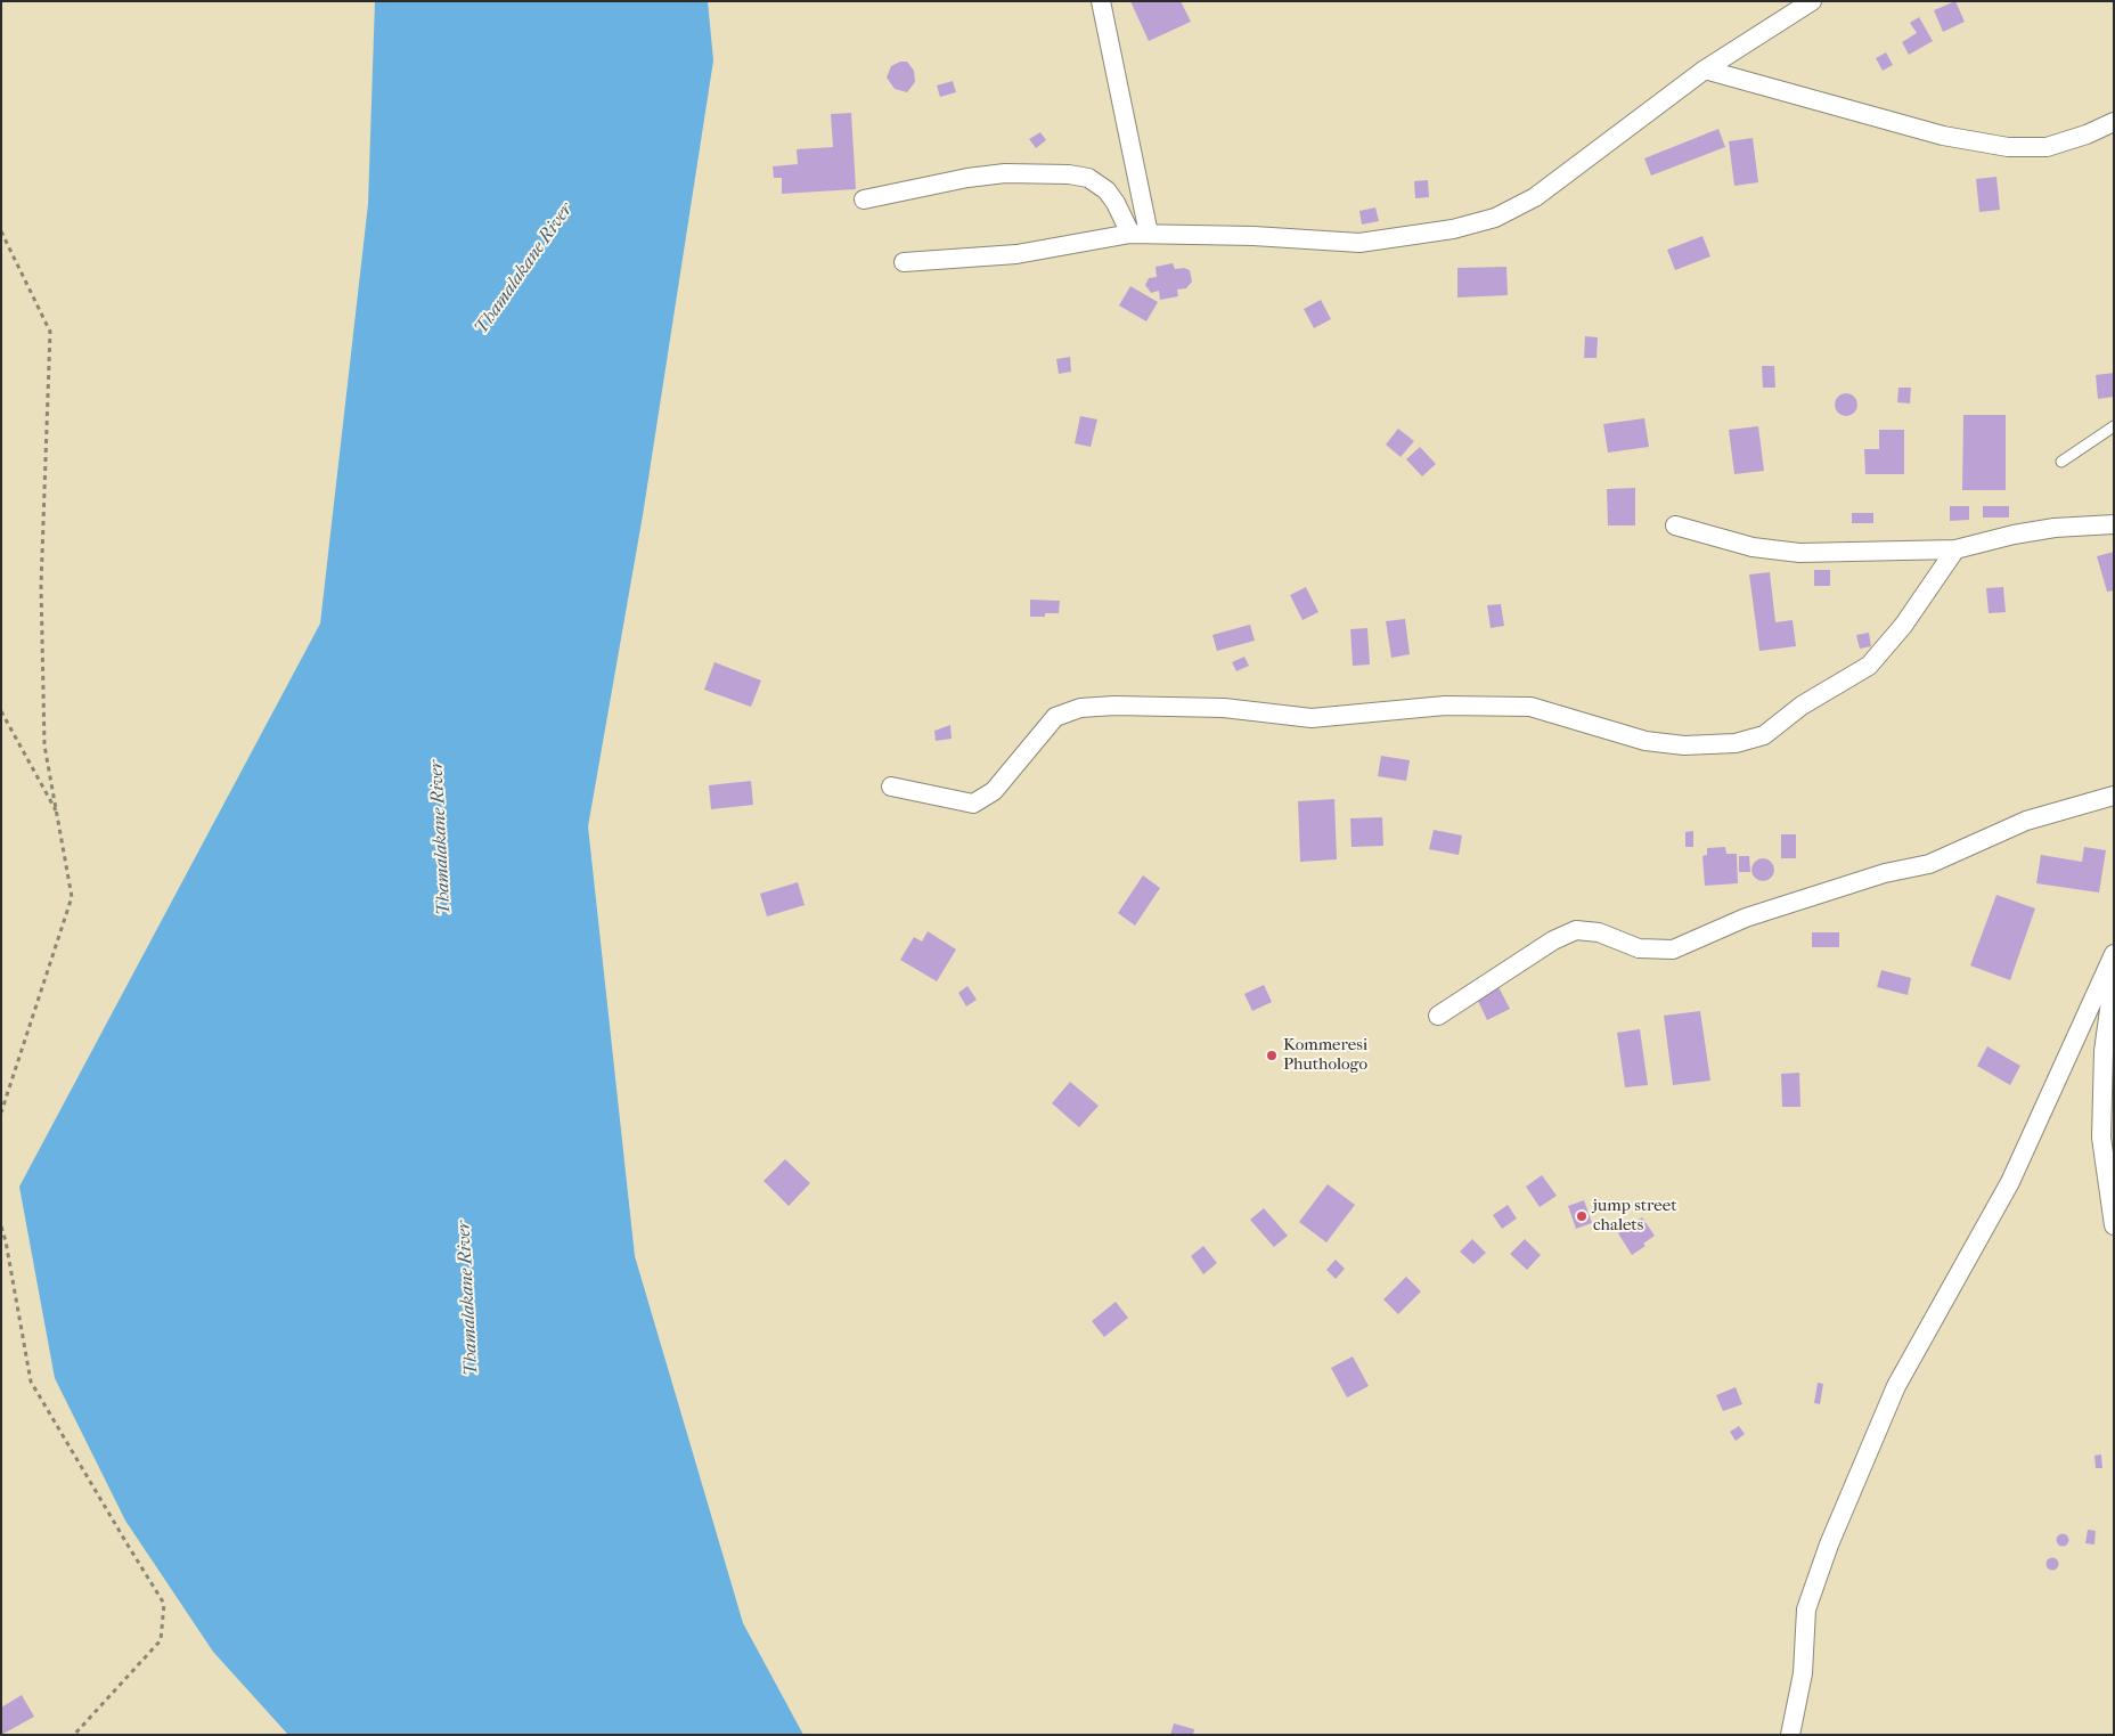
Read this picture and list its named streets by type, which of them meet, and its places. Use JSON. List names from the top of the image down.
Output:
{
  "water": ["Thamalakane River"],
  "places": ["Kommeresi Phuthologo", "jump street chalets"]
}
